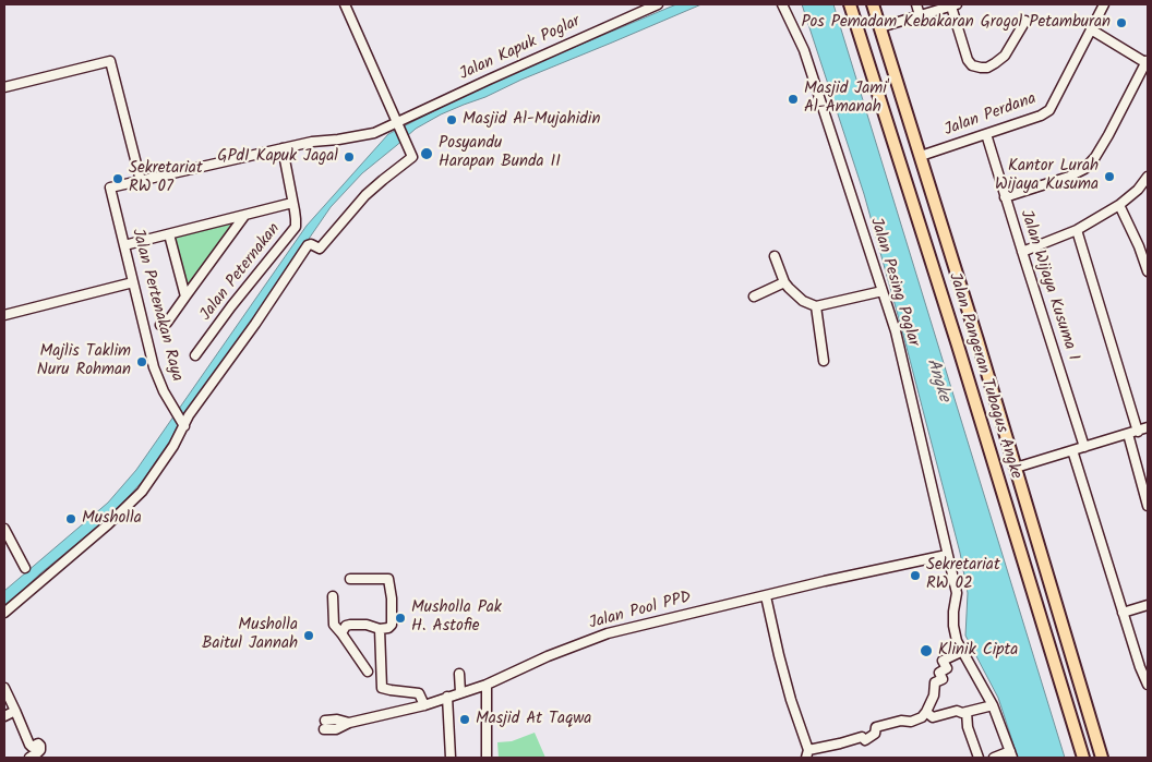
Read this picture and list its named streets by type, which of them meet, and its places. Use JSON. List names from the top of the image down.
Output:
{
  "streets": {
    "main road": ["Jalan Pangeran Tubagus Angke"],
    "street": [
      "Jalan Kapuk Poglar",
      "Jalan Perdana",
      "Jalan Peternakan",
      "Jalan Pesing Poglar",
      "Jalan Wijaya Kusuma I",
      "Jalan Pertenakan Raya",
      "Jalan Pool PPD"
    ]
  },
  "crossings": [
    ["Jalan Perdana", "Jalan Wijaya Kusuma I"],
    ["Jalan Perdana", "Jalan Pangeran Tubagus Angke"],
    ["Jalan Peternakan", "Jalan Pertenakan Raya"],
    ["Jalan Pesing Poglar", "Jalan Pool PPD"]
  ],
  "water": ["Angke"],
  "places": [
    "Pos Pemadam Kebakaran Grogol Petamburan",
    "Masjid Jami' Al-Amanah",
    "Masjid Al-Mujahidin",
    "Posyandu Harapan Bunda II",
    "GPdI Kapuk Jagal",
    "Kantor Lurah Wijaya Kusuma",
    "Sekretariat RW 07",
    "Majlis Taklim Nuru Rohman",
    "Musholla",
    "Sekretariat RW 02",
    "Musholla Pak H. Astofie",
    "Musholla Baitul Jannah",
    "Klinik Cipta",
    "Masjid At Taqwa"
  ]
}
